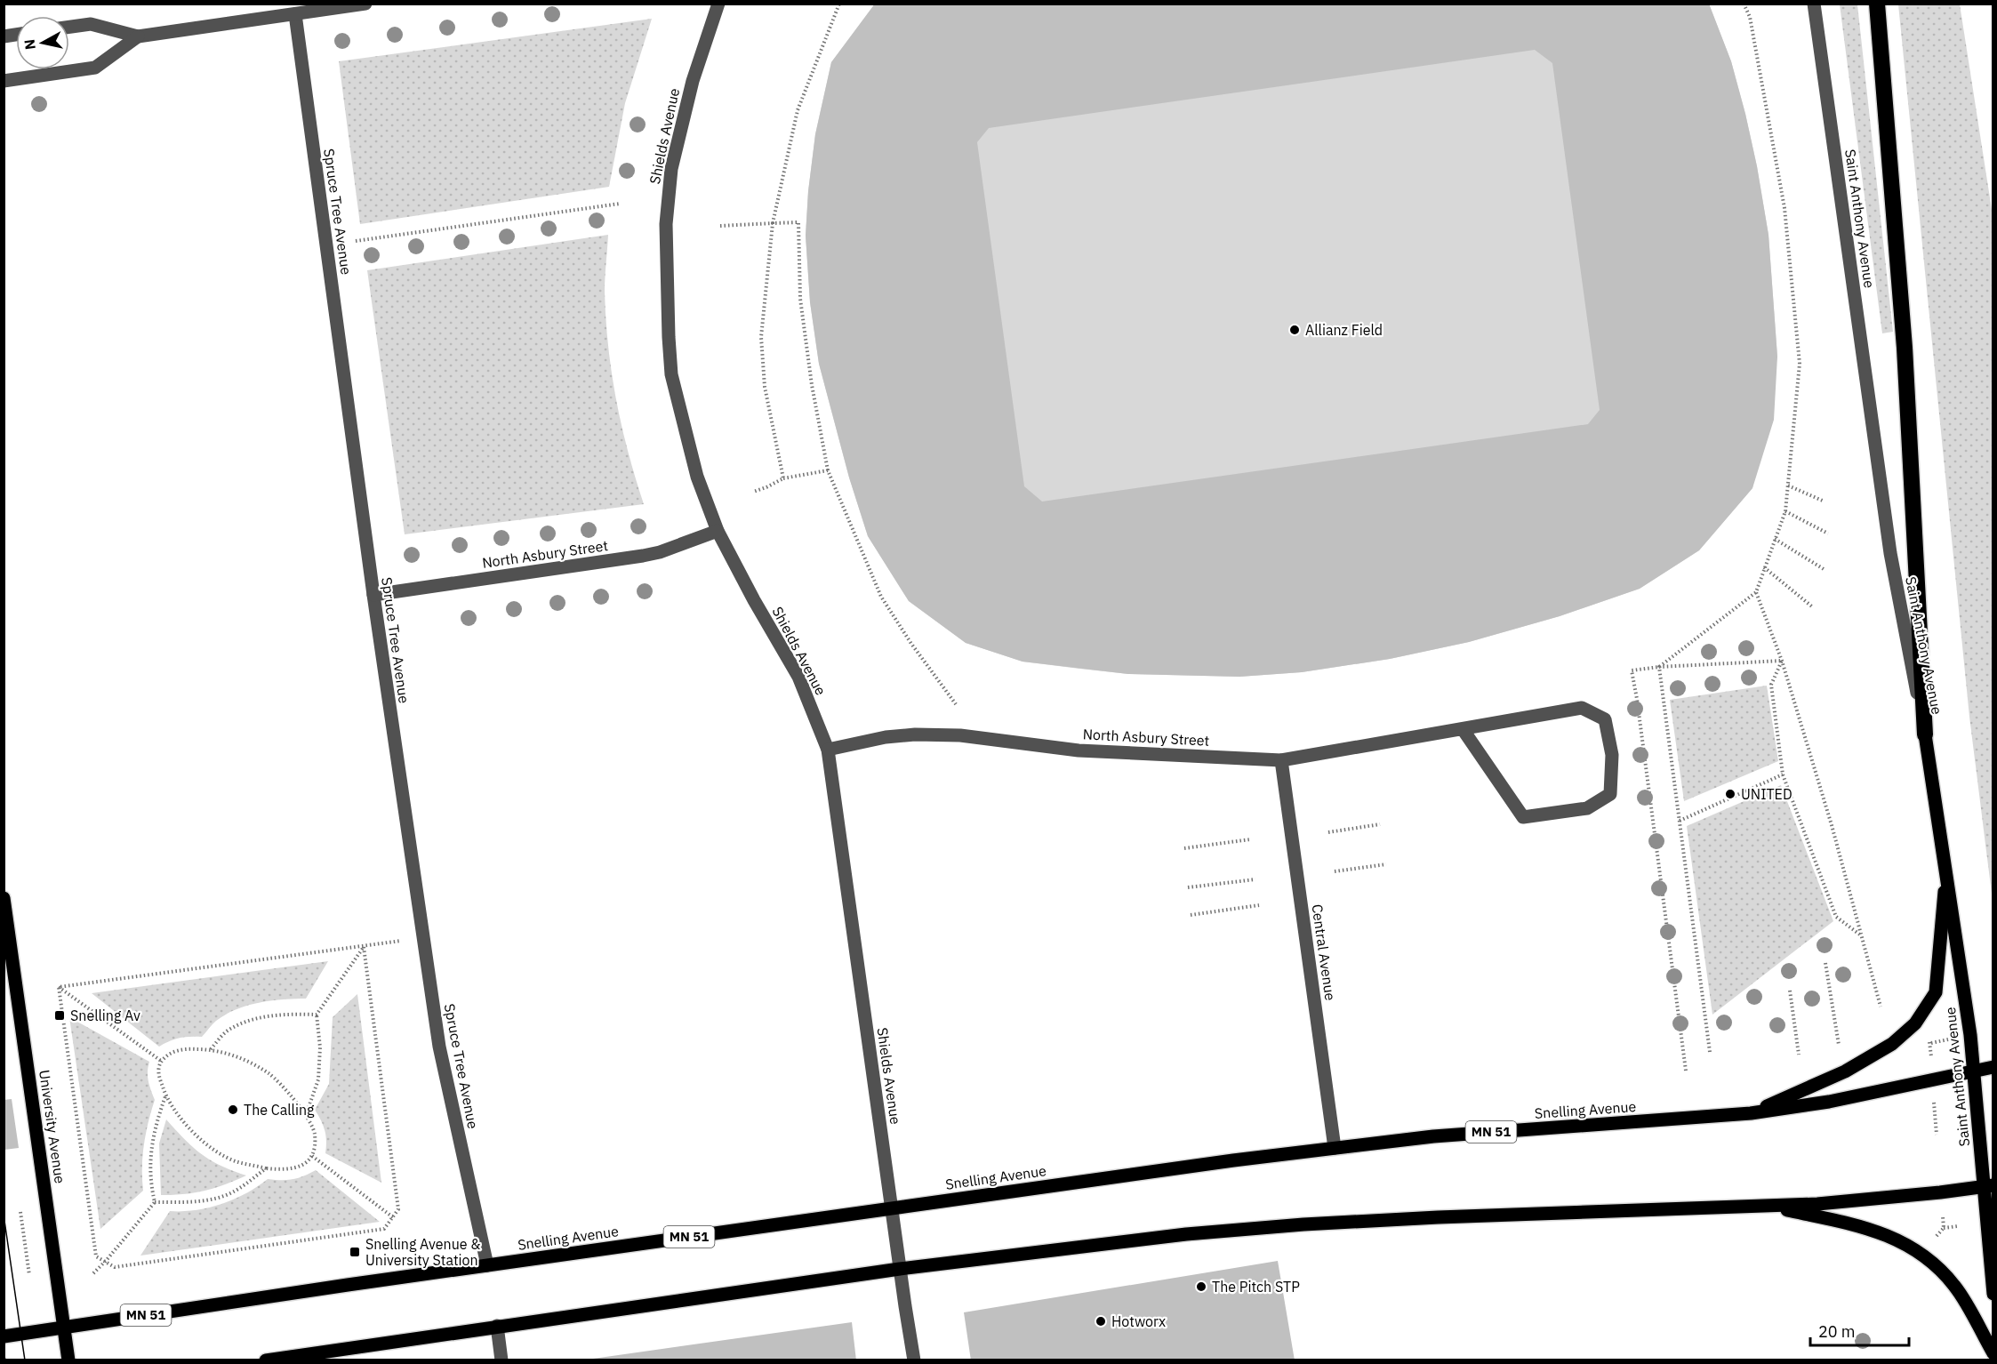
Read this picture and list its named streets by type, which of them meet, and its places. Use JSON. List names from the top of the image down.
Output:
{
  "streets": {
    "main road": [
      "Saint Anthony Avenue",
      "Snelling Avenue",
      "University Avenue",
      "MN 51"
    ],
    "street": [
      "Shields Avenue",
      "Spruce Tree Avenue",
      "North Asbury Street",
      "Central Avenue"
    ]
  },
  "crossings": [
    ["Shields Avenue", "North Asbury Street"],
    ["Shields Avenue", "Snelling Avenue"],
    ["Spruce Tree Avenue", "North Asbury Street"],
    ["Spruce Tree Avenue", "Snelling Avenue"],
    ["Saint Anthony Avenue", "Snelling Avenue"],
    ["North Asbury Street", "Central Avenue"],
    ["Central Avenue", "Snelling Avenue"],
    ["Snelling Avenue", "University Avenue"]
  ],
  "places": {
    "other": [
      "Allianz Field",
      "UNITED",
      "The Calling",
      "The Pitch STP",
      "Hotworx"
    ],
    "transit": ["Snelling Av", "Snelling Avenue & University Station"]
  },
  "scale_bar": "20 m",
  "north": "left"
}
